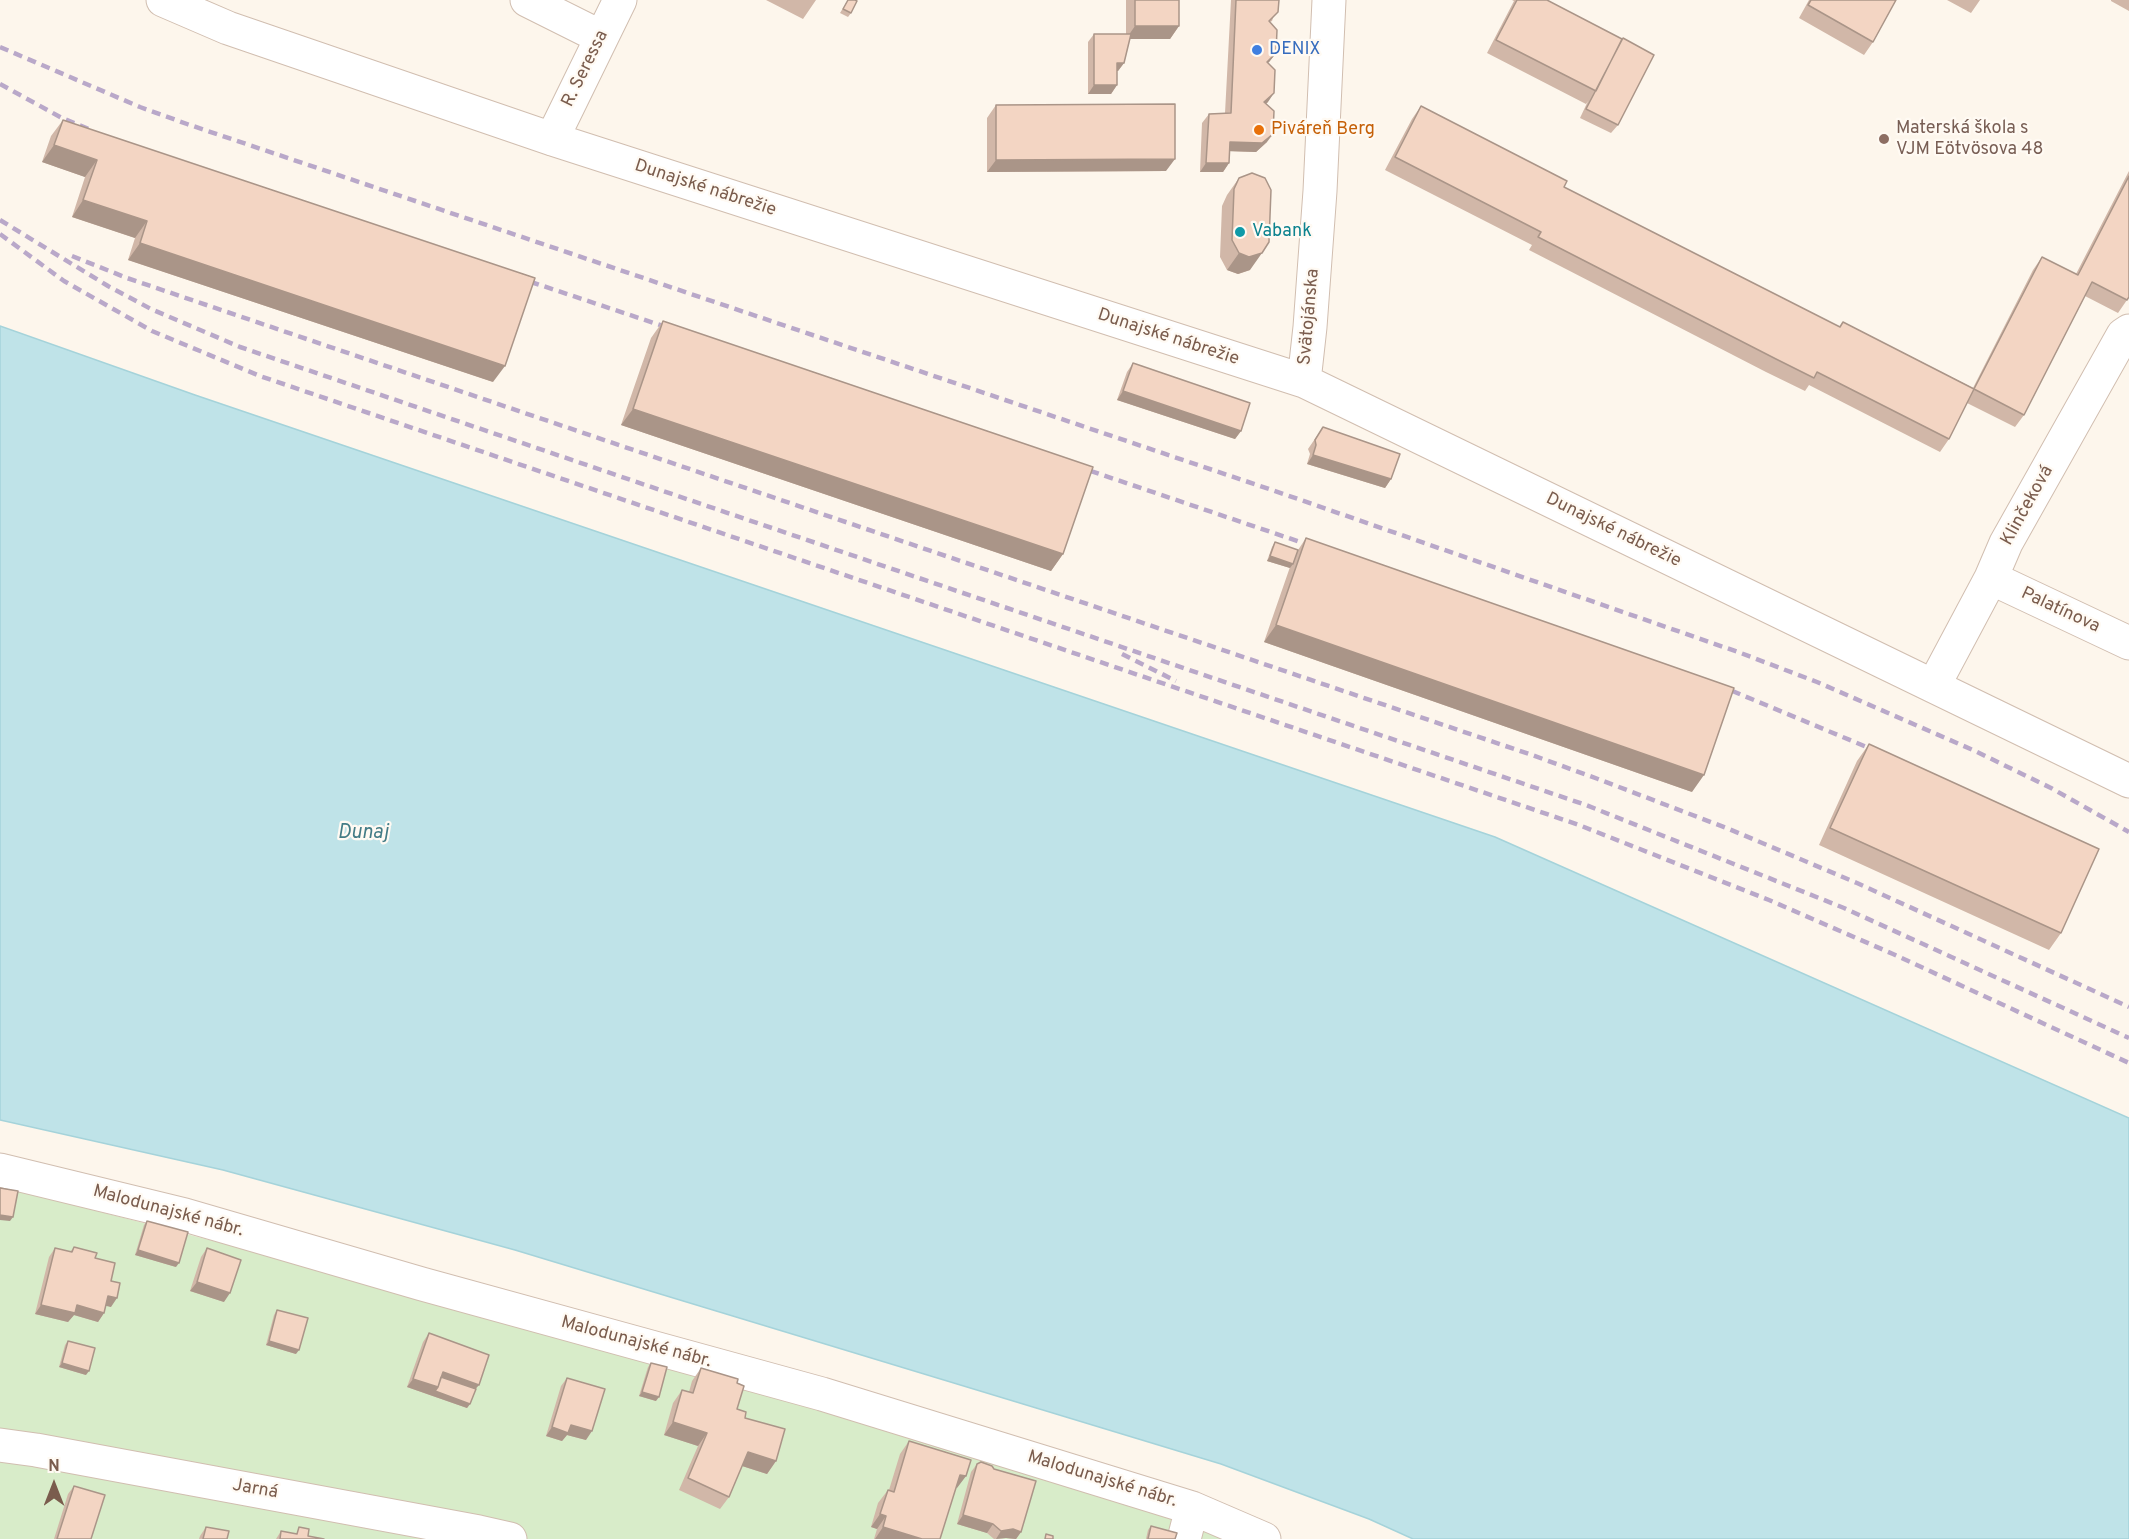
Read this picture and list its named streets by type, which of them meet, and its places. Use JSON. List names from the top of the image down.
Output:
{
  "streets": {
    "street": [
      "R. Seressa",
      "Dunajské nábrežie",
      "Svätojánska",
      "Klinčeková",
      "Palatínova",
      "Malodunajské nábr.",
      "Jarná"
    ]
  },
  "crossings": [
    ["R. Seressa", "Dunajské nábrežie"],
    ["Dunajské nábrežie", "Svätojánska"],
    ["Dunajské nábrežie", "Klinčeková"],
    ["Klinčeková", "Palatínova"]
  ],
  "water": ["Dunaj"],
  "places": [
    "DENIX",
    "Piváreň Berg",
    "Materská škola s VJM Eötvösova 48",
    "Vabank"
  ],
  "north": "top"
}
